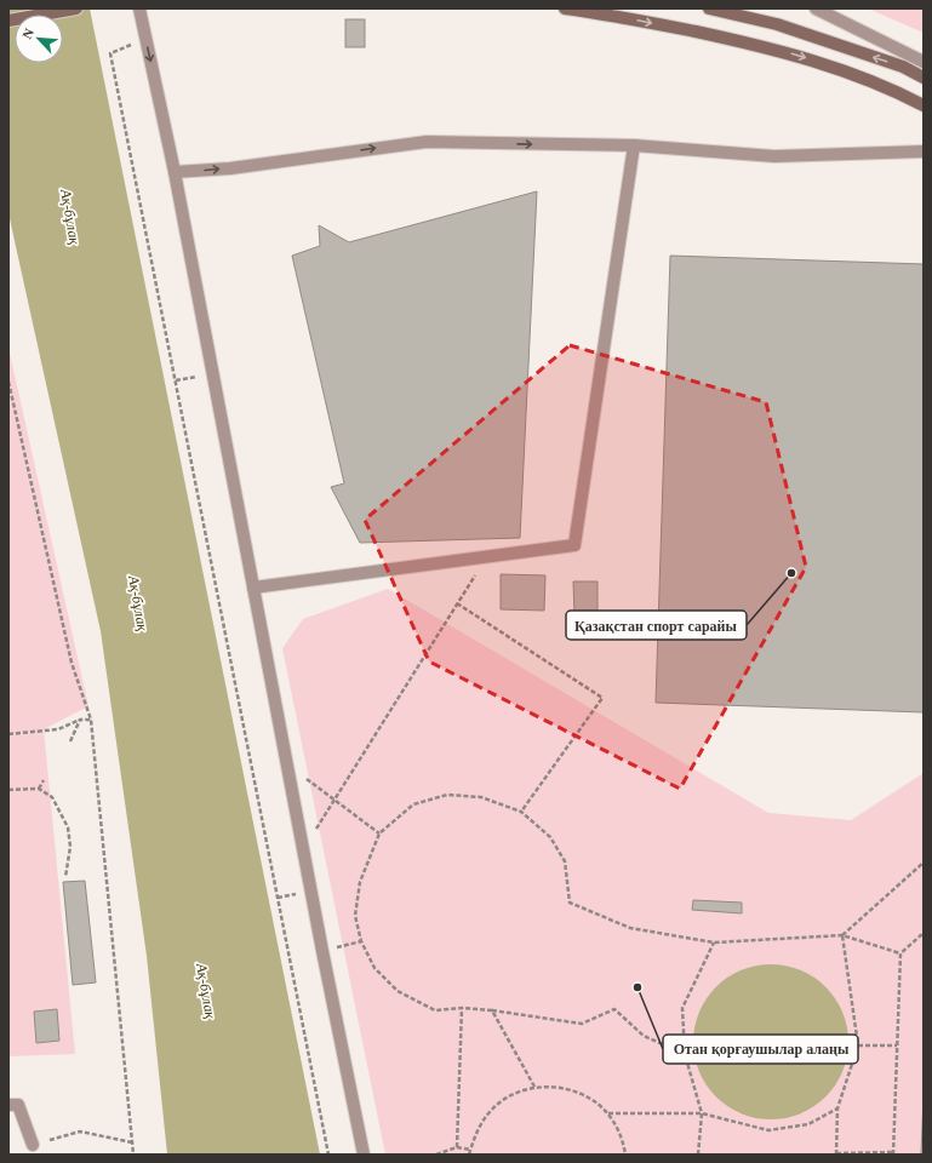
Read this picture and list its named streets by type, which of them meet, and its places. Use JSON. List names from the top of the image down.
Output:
{
  "water": ["Ақ-бұлақ"],
  "places": ["Қазақстан спорт сарайы", "Отан қорғаушылар алаңы"],
  "north": "top left"
}
